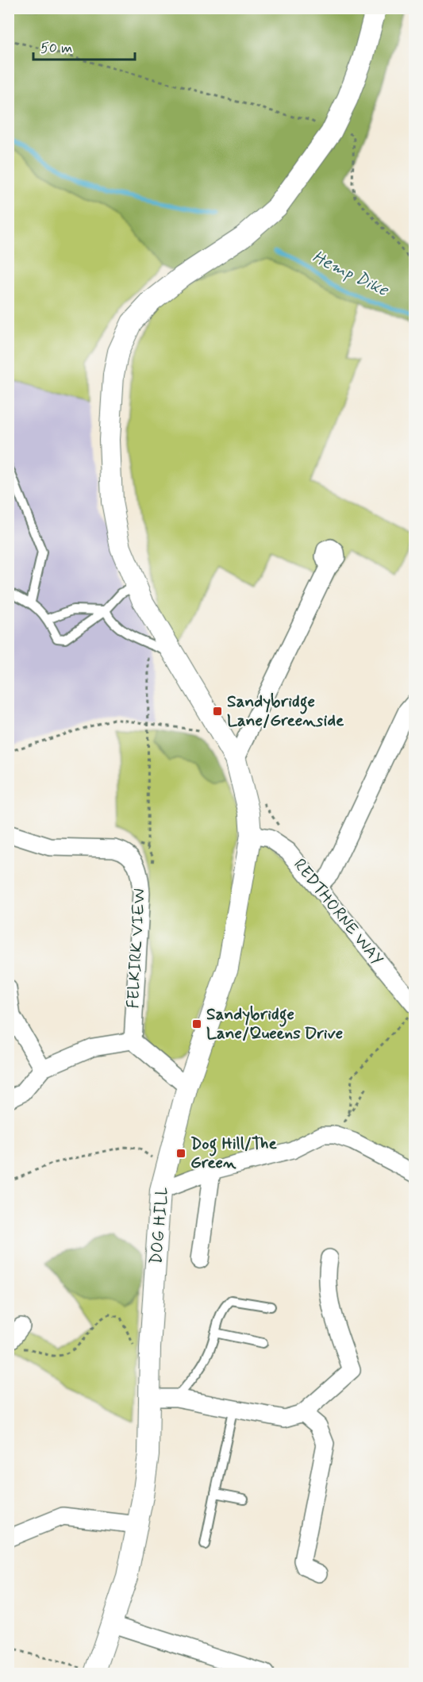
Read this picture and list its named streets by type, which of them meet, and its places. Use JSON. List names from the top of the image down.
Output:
{
  "streets": {
    "street": ["REDTHORNE WAY", "FELKIRK VIEW", "DOG HILL"]
  },
  "crossings": [
    ["REDTHORNE WAY", "DOG HILL"]
  ],
  "water": ["Hemp Dike"],
  "places": {
    "transit": ["Sandybridge Lane/Greenside", "Sandybridge Lane/Queens Drive", "Dog Hill/The Green"]
  },
  "scale_bar": "50 m"
}
